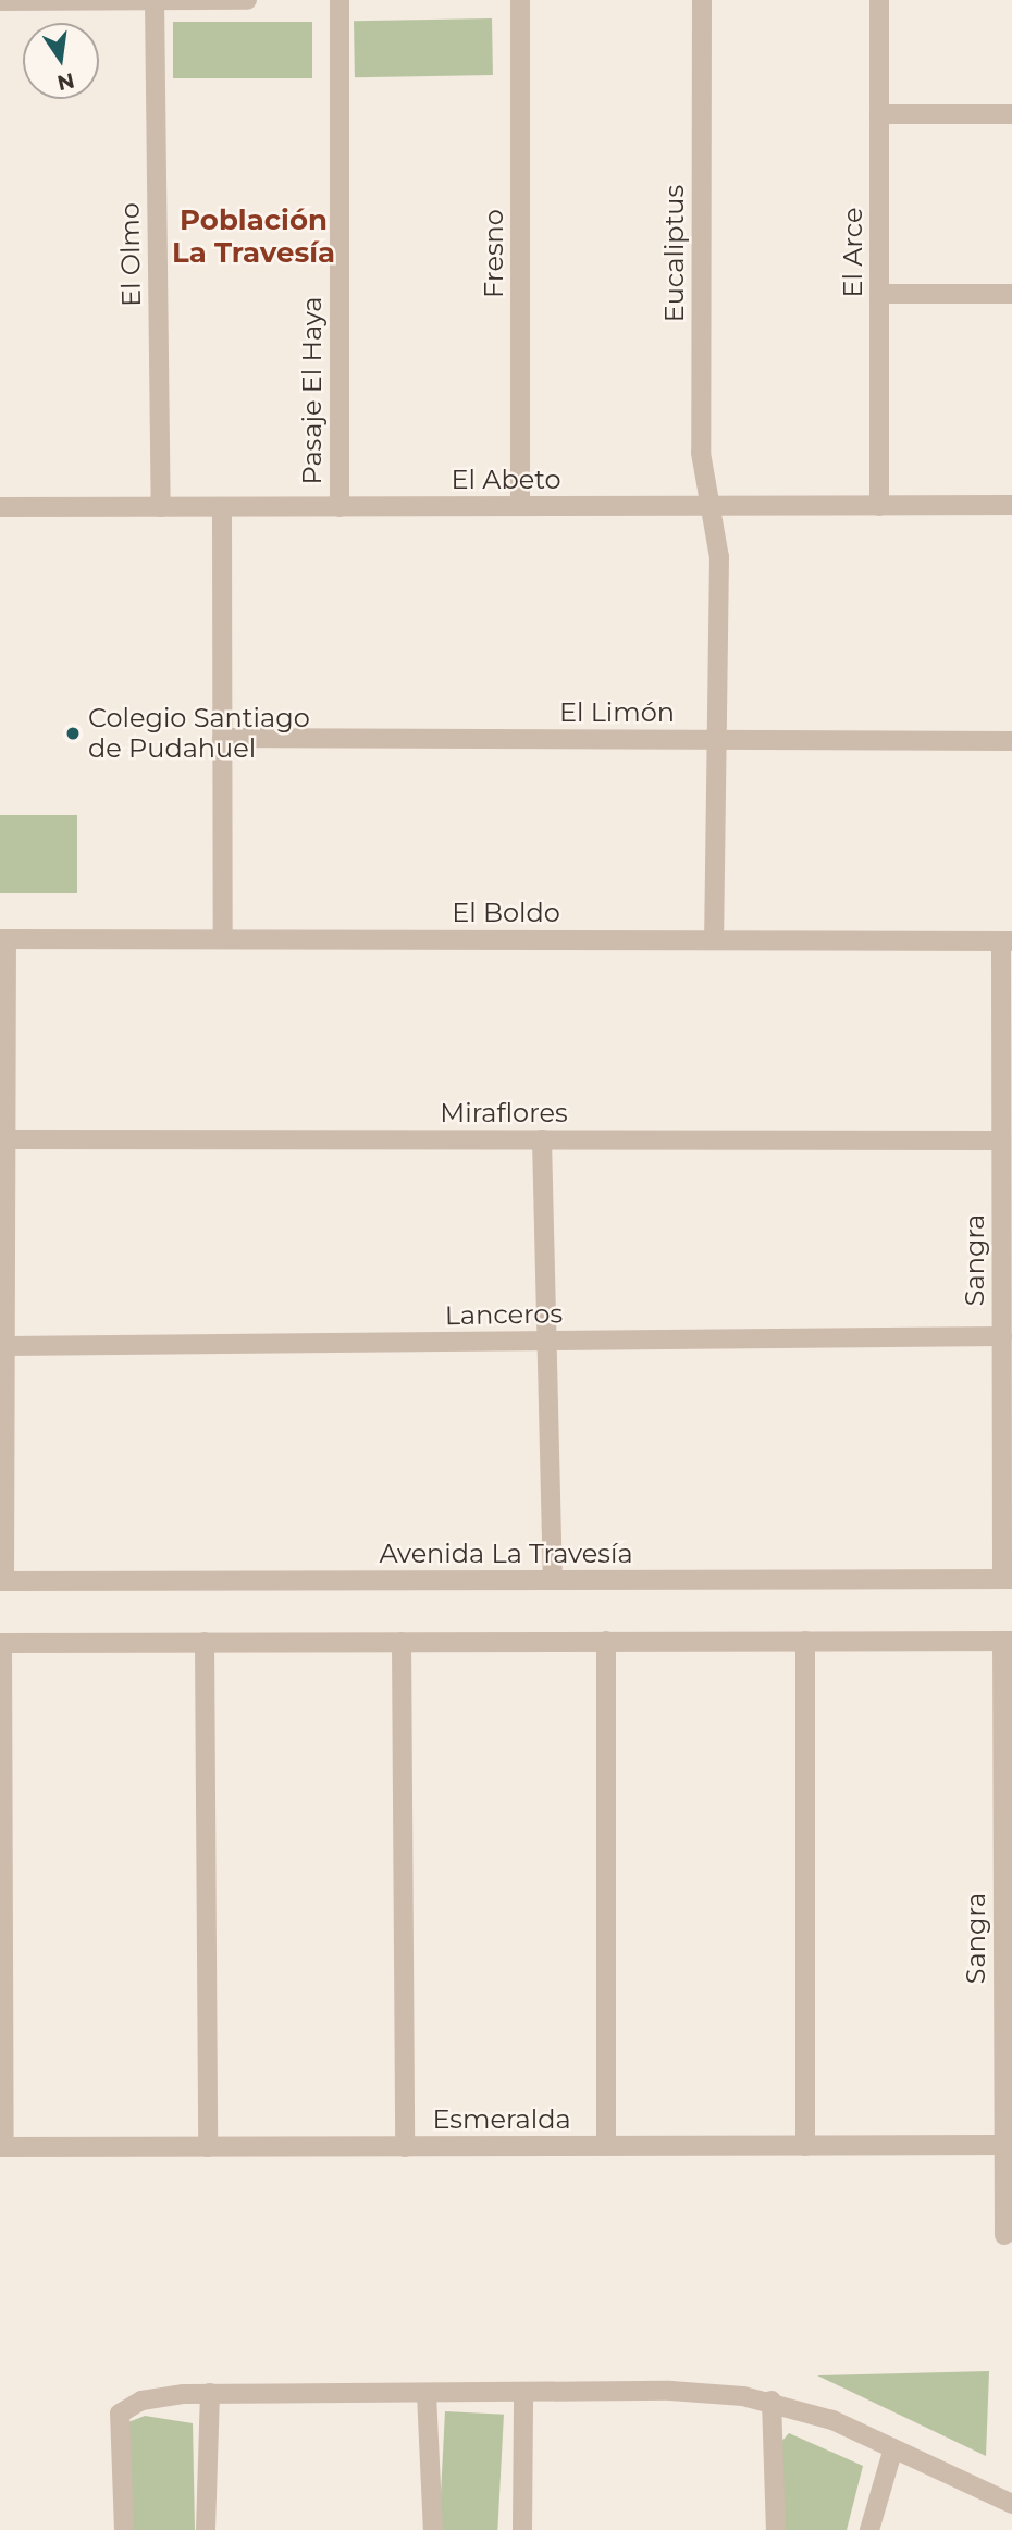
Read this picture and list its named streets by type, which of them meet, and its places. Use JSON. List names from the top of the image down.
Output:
{
  "streets": {
    "street": [
      "El Arce",
      "Fresno",
      "Eucaliptus",
      "El Olmo",
      "Pasaje El Haya",
      "El Abeto",
      "El Limón",
      "El Boldo",
      "Miraflores",
      "Sangra",
      "Lanceros",
      "Avenida La Travesía",
      "Esmeralda"
    ]
  },
  "crossings": [
    ["El Arce", "El Abeto"],
    ["Fresno", "El Abeto"],
    ["Eucaliptus", "El Abeto"],
    ["Eucaliptus", "El Limón"],
    ["Eucaliptus", "El Boldo"],
    ["El Olmo", "El Abeto"],
    ["Pasaje El Haya", "El Abeto"],
    ["El Boldo", "Sangra"],
    ["Miraflores", "Sangra"],
    ["Sangra", "Lanceros"],
    ["Sangra", "Avenida La Travesía"],
    ["Sangra", "Esmeralda"]
  ],
  "districts": ["Población La Travesía"],
  "places": ["Colegio Santiago de Pudahuel"],
  "north": "bottom"
}
